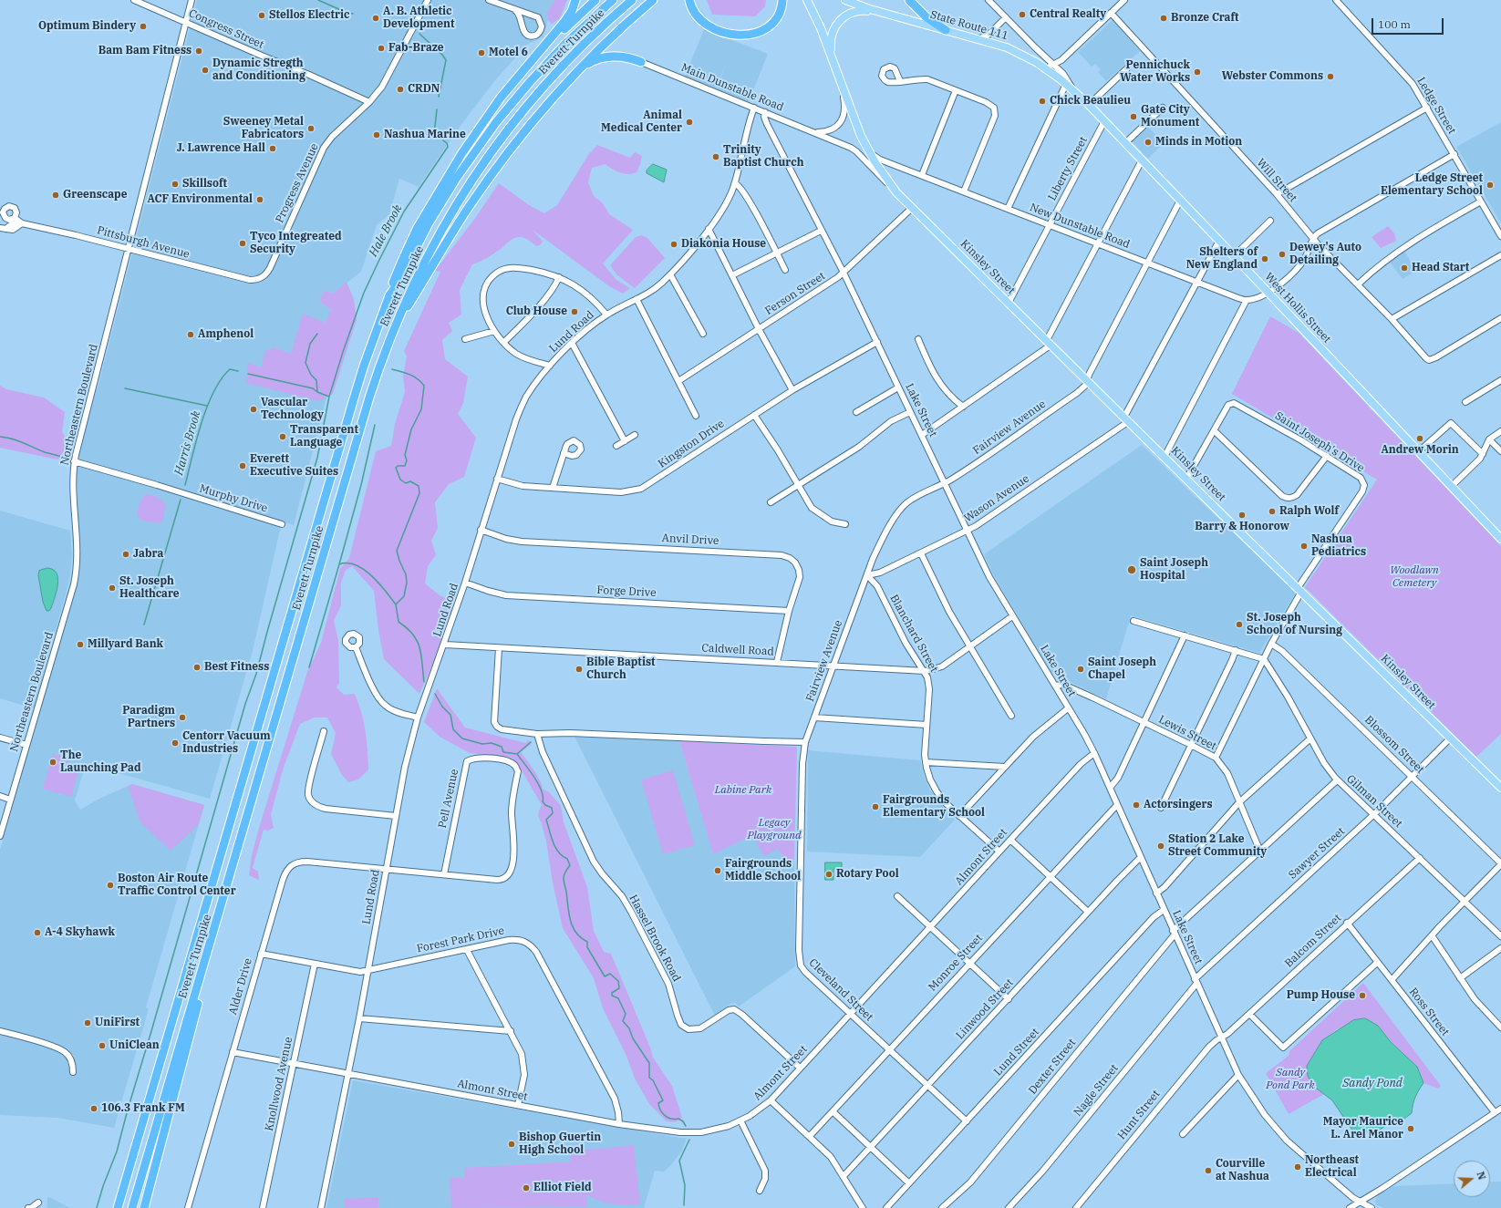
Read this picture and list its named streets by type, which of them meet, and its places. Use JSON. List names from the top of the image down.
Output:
{
  "streets": {
    "highway": ["Everett Turnpike"],
    "main road": ["State Route 111", "Kinsley Street", "West Hollis Street"],
    "street": [
      "Congress Street",
      "Main Dunstable Road",
      "Ledge Street",
      "Liberty Street",
      "Will Street",
      "Progress Avenue",
      "New Dunstable Road",
      "Pittsburgh Avenue",
      "Ferson Street",
      "Lund Road",
      "Northeastern Boulevard",
      "Lake Street",
      "Fairview Avenue",
      "Saint Joseph's Drive",
      "Kingston Drive",
      "Murphy Drive",
      "Wason Avenue",
      "Anvil Drive",
      "Forge Drive",
      "Blanchard Street",
      "Caldwell Road",
      "Lewis Street",
      "Blossom Street",
      "Pell Avenue",
      "Gilman Street",
      "Sawyer Street",
      "Almont Street",
      "Hassel Brook Road",
      "Forest Park Drive",
      "Balcom Street",
      "Monroe Street",
      "Alder Drive",
      "Cleveland Street",
      "Linwood Street",
      "Ross Street",
      "Lund Street",
      "Dexter Street",
      "Knollwood Avenue",
      "Nagle Street",
      "Hunt Street"
    ]
  },
  "crossings": [
    ["State Route 111", "West Hollis Street"],
    ["Congress Street", "Progress Avenue"],
    ["Congress Street", "Northeastern Boulevard"],
    ["Main Dunstable Road", "Kinsley Street"],
    ["Main Dunstable Road", "Lund Road"],
    ["Main Dunstable Road", "Lake Street"],
    ["Liberty Street", "New Dunstable Road"],
    ["Liberty Street", "Kinsley Street"],
    ["Liberty Street", "West Hollis Street"],
    ["Progress Avenue", "Pittsburgh Avenue"],
    ["New Dunstable Road", "Fairview Avenue"],
    ["Pittsburgh Avenue", "Northeastern Boulevard"],
    ["Kinsley Street", "Ferson Street"],
    ["Kinsley Street", "Fairview Avenue"],
    ["Kinsley Street", "Saint Joseph's Drive"],
    ["Kinsley Street", "Wason Avenue"],
    ["Kinsley Street", "Sawyer Street"],
    ["Ferson Street", "Lake Street"],
    ["West Hollis Street", "Fairview Avenue"],
    ["Lund Road", "Kingston Drive"],
    ["Lund Road", "Anvil Drive"],
    ["Lund Road", "Forge Drive"],
    ["Lund Road", "Caldwell Road"],
    ["Lund Road", "Almont Street"],
    ["Lund Road", "Forest Park Drive"],
    ["Lund Road", "Alder Drive"],
    ["Northeastern Boulevard", "Murphy Drive"],
    ["Lake Street", "Fairview Avenue"],
    ["Lake Street", "Kingston Drive"],
    ["Lake Street", "Wason Avenue"],
    ["Lake Street", "Caldwell Road"],
    ["Lake Street", "Lewis Street"],
    ["Lake Street", "Sawyer Street"],
    ["Lake Street", "Almont Street"],
    ["Lake Street", "Balcom Street"],
    ["Lake Street", "Monroe Street"],
    ["Lake Street", "Linwood Street"],
    ["Lake Street", "Lund Street"],
    ["Lake Street", "Dexter Street"],
    ["Lake Street", "Nagle Street"],
    ["Lake Street", "Hunt Street"],
    ["Fairview Avenue", "Wason Avenue"],
    ["Fairview Avenue", "Blanchard Street"],
    ["Fairview Avenue", "Caldwell Road"],
    ["Fairview Avenue", "Cleveland Street"],
    ["Wason Avenue", "Blanchard Street"],
    ["Anvil Drive", "Forge Drive"],
    ["Anvil Drive", "Caldwell Road"],
    ["Blanchard Street", "Caldwell Road"],
    ["Blanchard Street", "Almont Street"],
    ["Lewis Street", "Dexter Street"],
    ["Blossom Street", "Sawyer Street"],
    ["Pell Avenue", "Alder Drive"],
    ["Gilman Street", "Sawyer Street"],
    ["Gilman Street", "Balcom Street"],
    ["Gilman Street", "Dexter Street"],
    ["Sawyer Street", "Nagle Street"],
    ["Almont Street", "Hassel Brook Road"],
    ["Almont Street", "Forest Park Drive"],
    ["Almont Street", "Alder Drive"],
    ["Almont Street", "Cleveland Street"],
    ["Almont Street", "Knollwood Avenue"],
    ["Forest Park Drive", "Alder Drive"],
    ["Forest Park Drive", "Knollwood Avenue"],
    ["Balcom Street", "Ross Street"],
    ["Balcom Street", "Hunt Street"],
    ["Monroe Street", "Cleveland Street"],
    ["Cleveland Street", "Linwood Street"],
    ["Cleveland Street", "Lund Street"]
  ],
  "water": ["Hale Brook", "Harris Brook", "Sandy Pond"],
  "parks": [
    "Woodlawn Cemetery",
    "Labine Park",
    "Legacy Playground",
    "Sandy Pond Park"
  ],
  "places": [
    "Central Realty",
    "Stellos Electric",
    "A. B. Athletic Development",
    "Bronze Craft",
    "Optimum Bindery",
    "Fab-Braze",
    "Bam Bam Fitness",
    "Motel 6",
    "Dynamic Stregth and Conditioning",
    "Pennichuck Water Works",
    "Webster Commons",
    "CRDN",
    "Chick Beaulieu",
    "Gate City Monument",
    "Animal Medical Center",
    "Sweeney Metal Fabricators",
    "Nashua Marine",
    "Minds in Motion",
    "J. Lawrence Hall",
    "Trinity Baptist Church",
    "Skillsoft",
    "Ledge Street Elementary School",
    "Greenscape",
    "ACF Environmental",
    "Tyco Integreated Security",
    "Diakonia House",
    "Dewey's Auto Detailing",
    "Shelters of New England",
    "Head Start",
    "Club House",
    "Amphenol",
    "Vascular Technology",
    "Transparent Language",
    "Andrew Morin",
    "Everett Executive Suites",
    "Ralph Wolf",
    "Barry & Honorow",
    "Nashua Pediatrics",
    "Jabra",
    "Saint Joseph Hospital",
    "St. Joseph Healthcare",
    "St. Joseph School of Nursing",
    "Millyard Bank",
    "Best Fitness",
    "Bible Baptist Church",
    "Saint Joseph Chapel",
    "Paradigm Partners",
    "Centorr Vacuum Industries",
    "The Launching Pad",
    "Actorsingers",
    "Fairgrounds Elementary School",
    "Station 2 Lake Street Community",
    "Fairgrounds Middle School",
    "Rotary Pool",
    "Boston Air Route Traffic Control Center",
    "A-4 Skyhawk",
    "Pump House",
    "UniFirst",
    "UniClean",
    "106.3 Frank FM",
    "Mayor Maurice L. Arel Manor",
    "Bishop Guertin High School",
    "Northeast Electrical",
    "Courville at Nashua",
    "Elliot Field"
  ],
  "scale_bar": "100 m",
  "north": "right"
}
